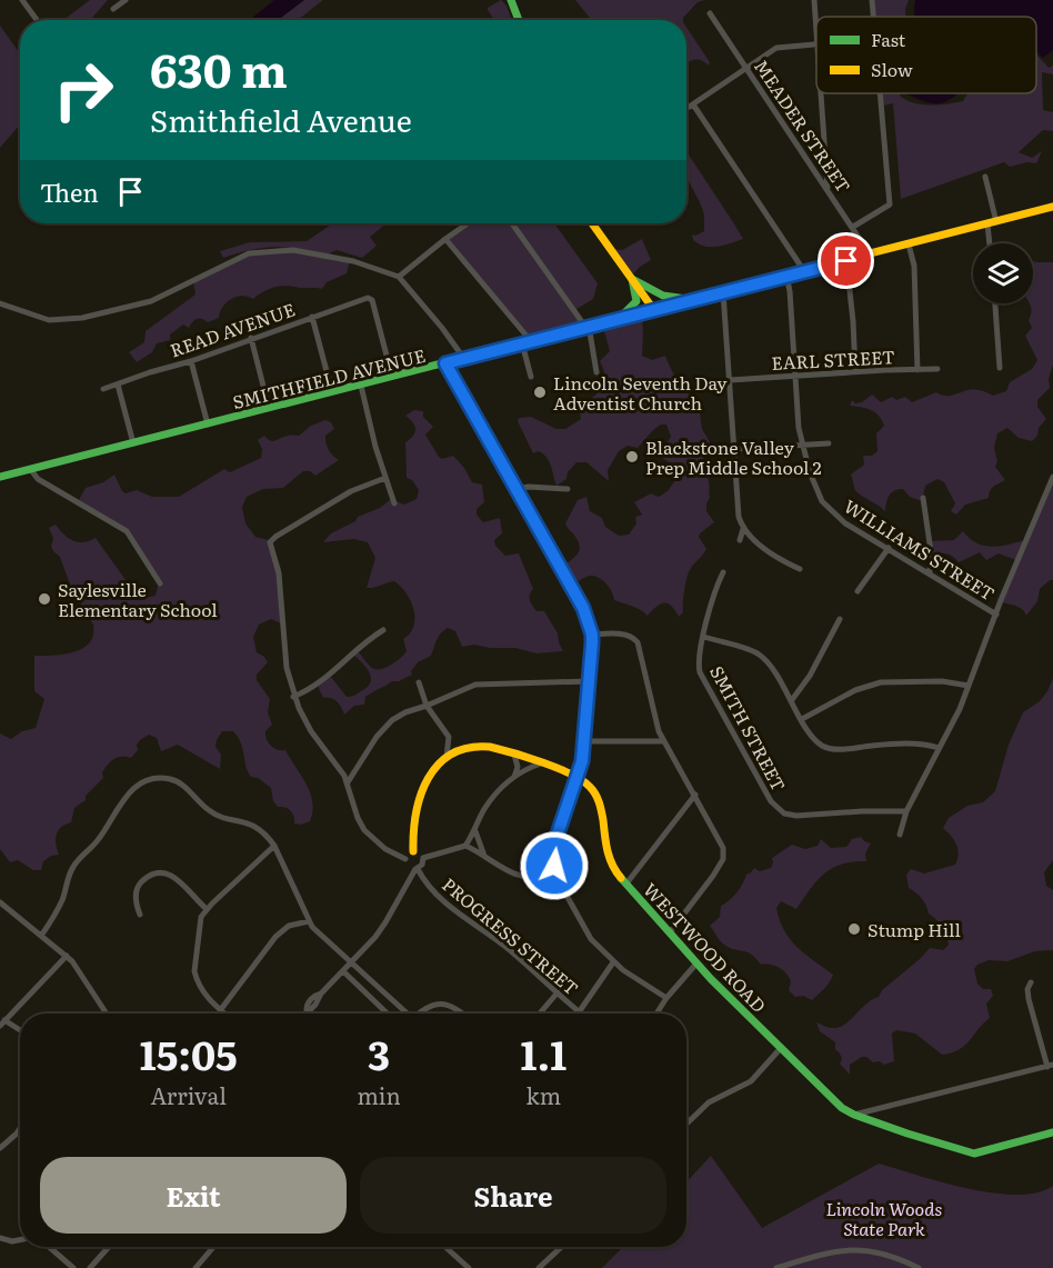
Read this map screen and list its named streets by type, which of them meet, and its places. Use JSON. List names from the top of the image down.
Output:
{
  "streets": {
    "main road": ["SMITHFIELD AVENUE", "WESTWOOD ROAD"],
    "street": [
      "MEADER STREET",
      "READ AVENUE",
      "EARL STREET",
      "WILLIAMS STREET",
      "SMITH STREET",
      "PROGRESS STREET"
    ]
  },
  "crossings": [
    ["MEADER STREET", "SMITHFIELD AVENUE"],
    ["READ AVENUE", "SMITHFIELD AVENUE"],
    ["EARL STREET", "WILLIAMS STREET"],
    ["SMITHFIELD AVENUE", "WILLIAMS STREET"]
  ],
  "parks": ["Lincoln Woods State Park"],
  "places": [
    "Lincoln Seventh Day Adventist Church",
    "Blackstone Valley Prep Middle School 2",
    "Saylesville Elementary School",
    "Stump Hill"
  ],
  "legend": ["Fast", "Slow"],
  "page": {
    "turn": ["630 m", "Smithfield Avenue"],
    "then": "Then",
    "eta": [
      "15:05",
      "Arrival",
      "3",
      "min",
      "1.1",
      "km"
    ],
    "buttons": ["Exit", "Share"]
  }
}
